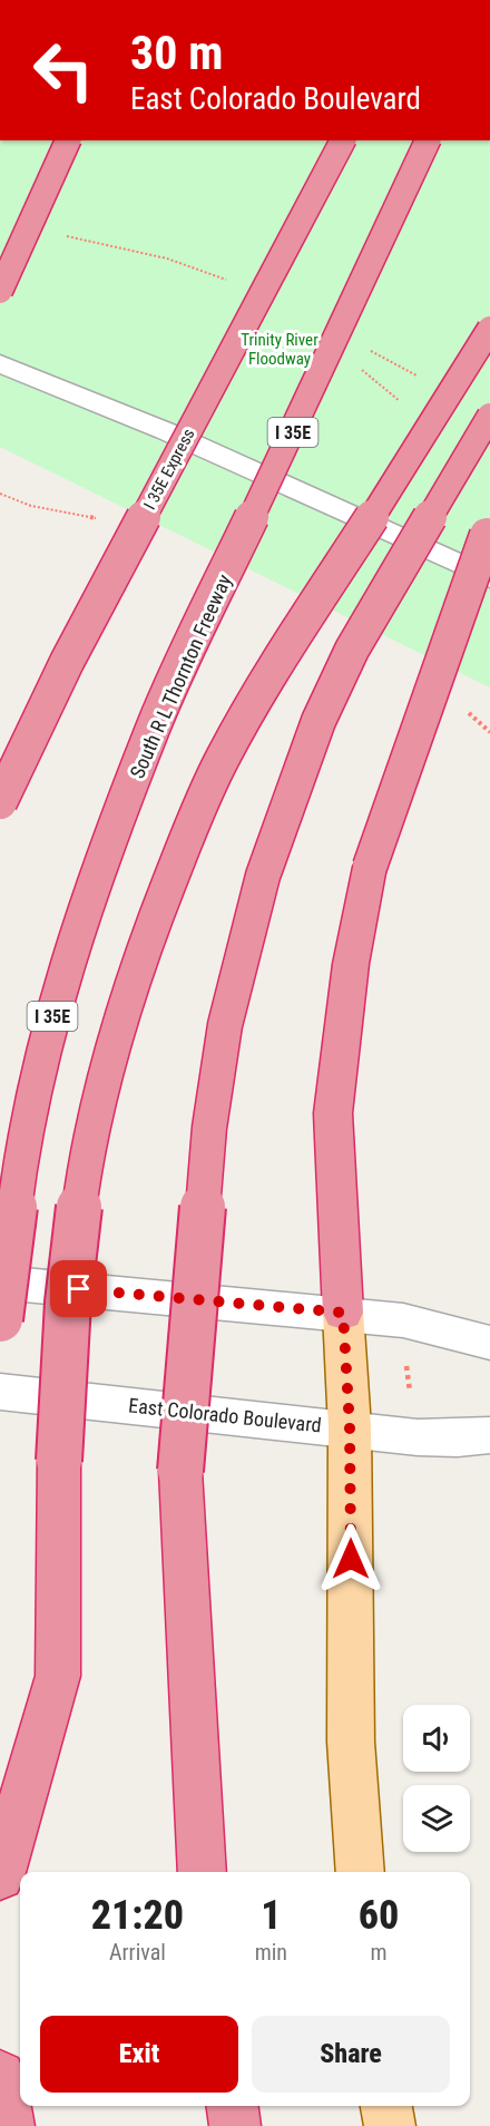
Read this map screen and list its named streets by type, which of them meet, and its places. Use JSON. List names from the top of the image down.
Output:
{
  "streets": {
    "highway": ["I 35E", "I 35E Express", "South R L Thornton Freeway"],
    "street": ["East Colorado Boulevard"]
  },
  "parks": ["Trinity River Floodway"],
  "page": {
    "turn": ["30 m", "East Colorado Boulevard"],
    "eta": [
      "21:20",
      "Arrival",
      "1",
      "min",
      "60",
      "m"
    ],
    "buttons": ["Exit", "Share"]
  }
}
